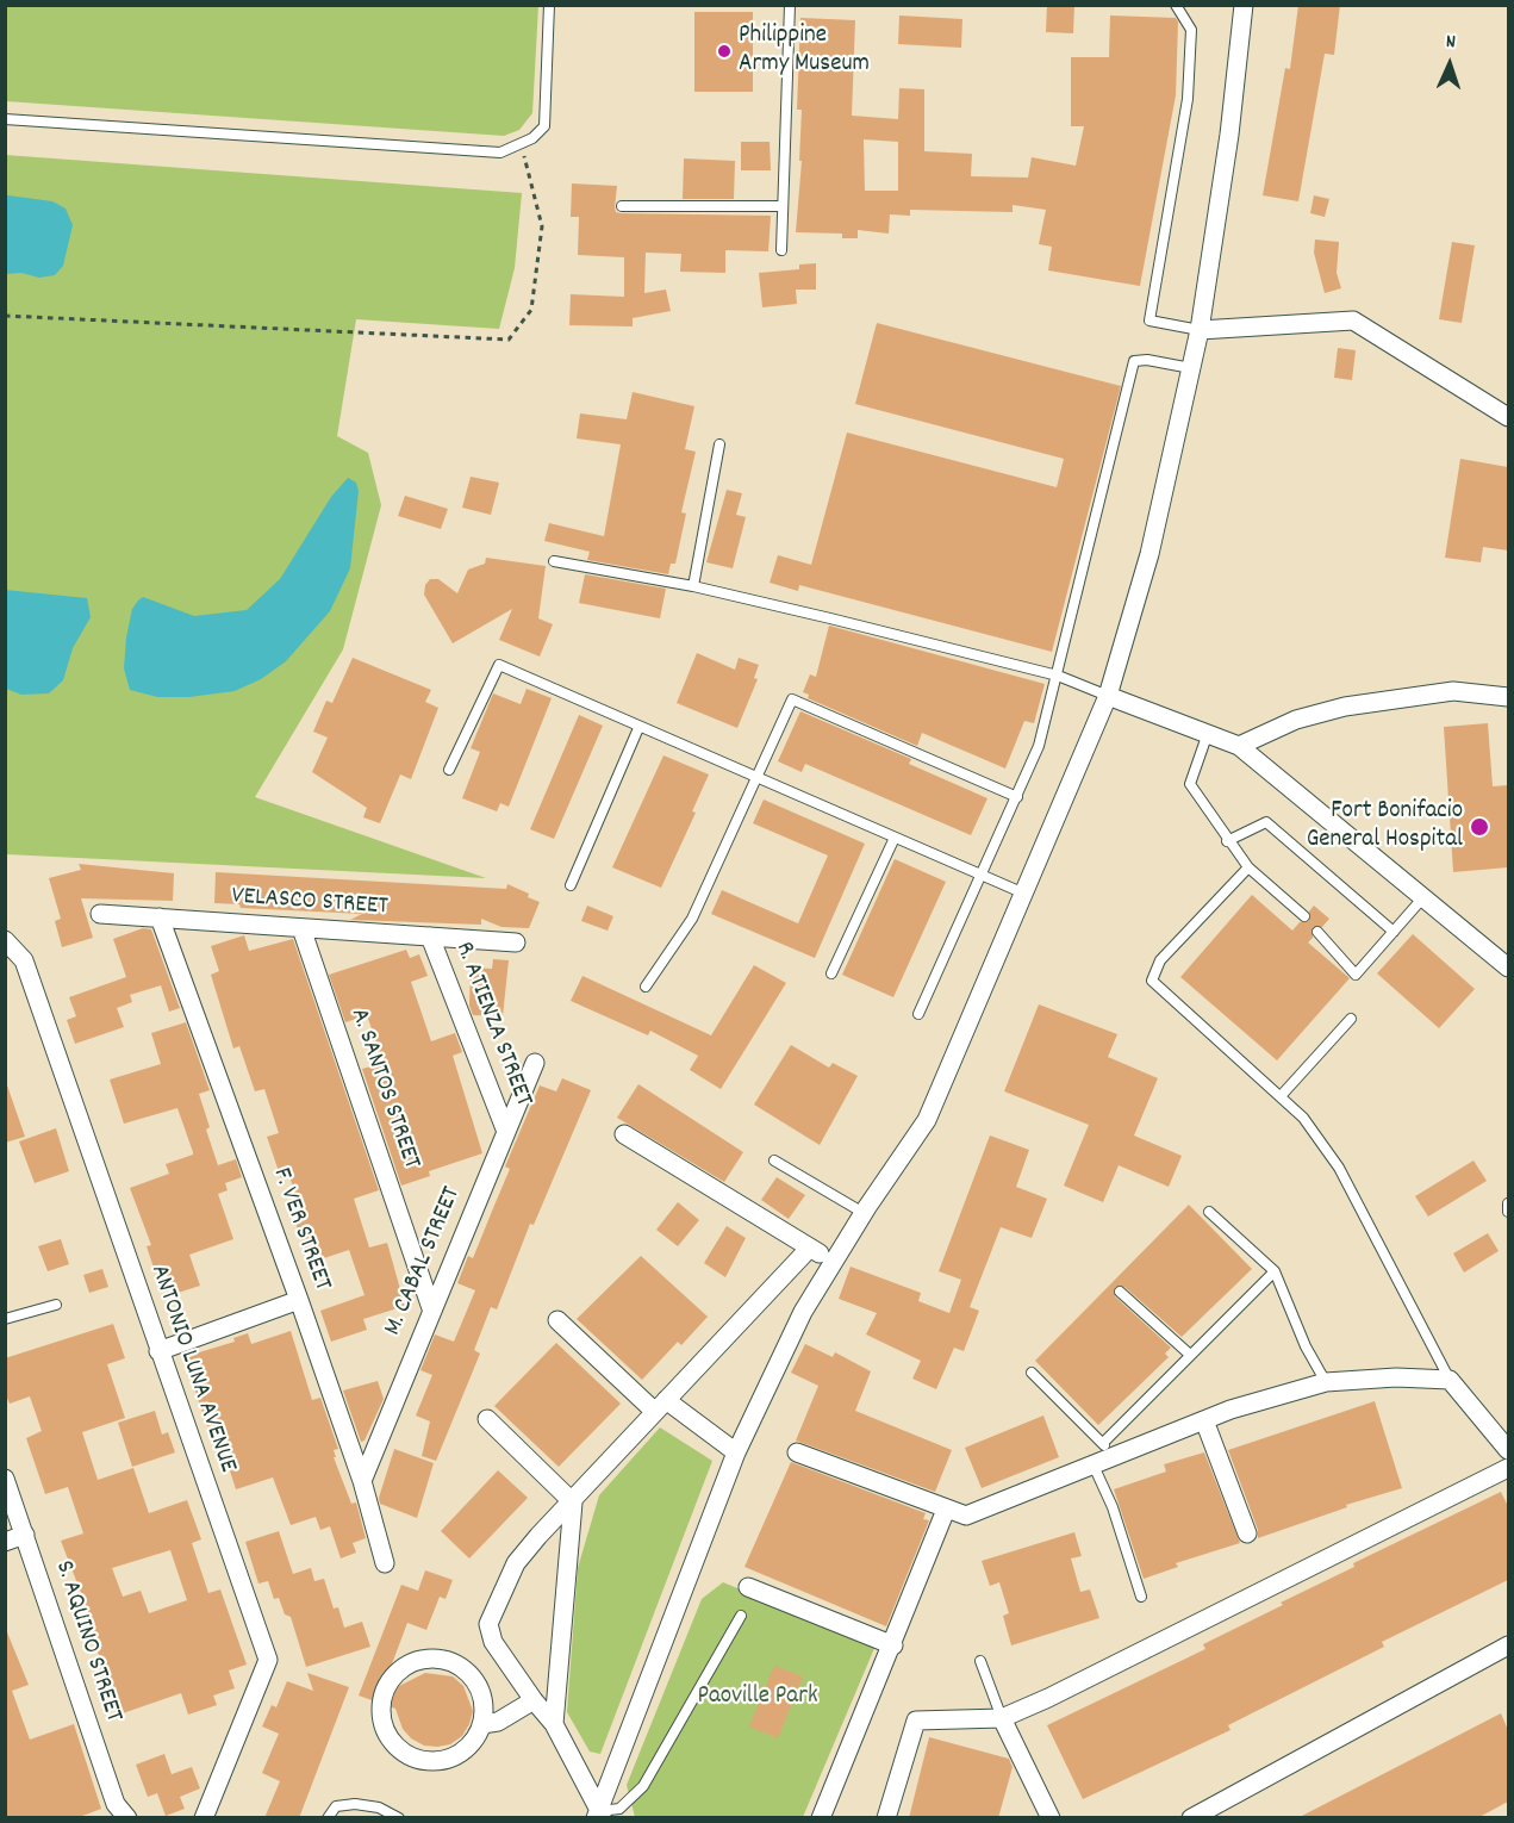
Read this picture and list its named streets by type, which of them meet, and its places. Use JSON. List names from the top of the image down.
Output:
{
  "streets": {
    "street": [
      "VELASCO STREET",
      "R. ATIENZA STREET",
      "A. SANTOS STREET",
      "F. VER STREET",
      "M. CABAL STREET",
      "ANTONIO LUNA AVENUE",
      "S. AQUINO STREET"
    ]
  },
  "crossings": [
    ["VELASCO STREET", "R. ATIENZA STREET"],
    ["VELASCO STREET", "A. SANTOS STREET"],
    ["VELASCO STREET", "F. VER STREET"],
    ["R. ATIENZA STREET", "M. CABAL STREET"],
    ["A. SANTOS STREET", "M. CABAL STREET"],
    ["F. VER STREET", "M. CABAL STREET"]
  ],
  "parks": ["Paoville Park"],
  "places": ["Philippine Army Museum", "Fort Bonifacio General Hospital"],
  "north": "top"
}
